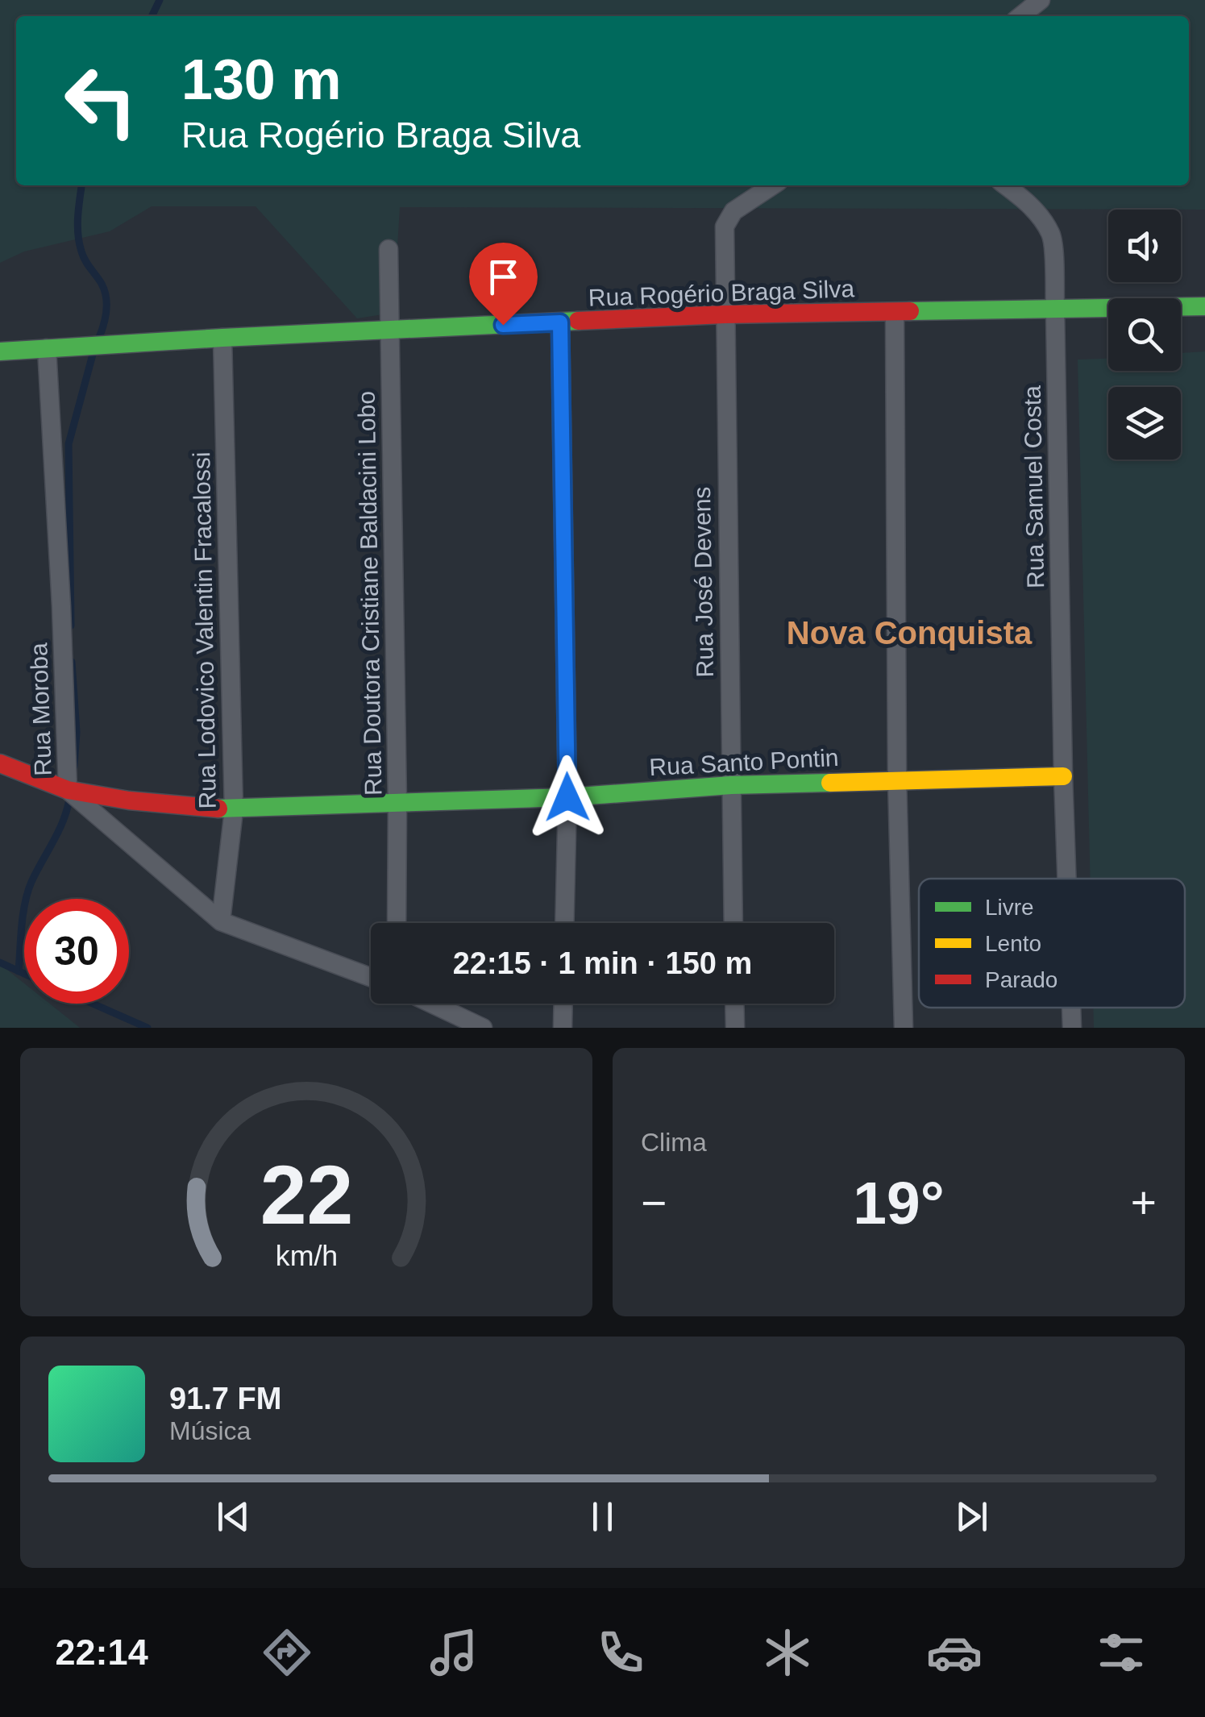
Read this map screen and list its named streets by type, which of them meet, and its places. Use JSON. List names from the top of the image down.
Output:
{
  "streets": {
    "street": [
      "Rua Rogério Braga Silva",
      "Rua Samuel Costa",
      "Rua José Devens",
      "Rua Doutora Cristiane Baldacini Lobo",
      "Rua Lodovico Valentin Fracalossi",
      "Rua Moroba",
      "Rua Santo Pontin"
    ]
  },
  "crossings": [
    ["Rua Rogério Braga Silva", "Rua Samuel Costa"],
    ["Rua Rogério Braga Silva", "Rua José Devens"],
    ["Rua Rogério Braga Silva", "Rua Doutora Cristiane Baldacini Lobo"],
    ["Rua Rogério Braga Silva", "Rua Lodovico Valentin Fracalossi"],
    ["Rua Rogério Braga Silva", "Rua Moroba"],
    ["Rua Samuel Costa", "Rua Santo Pontin"],
    ["Rua José Devens", "Rua Santo Pontin"],
    ["Rua Doutora Cristiane Baldacini Lobo", "Rua Santo Pontin"],
    ["Rua Lodovico Valentin Fracalossi", "Rua Moroba"],
    ["Rua Lodovico Valentin Fracalossi", "Rua Santo Pontin"],
    ["Rua Moroba", "Rua Santo Pontin"]
  ],
  "districts": ["Nova Conquista"],
  "legend": ["Livre", "Lento", "Parado"],
  "page": {
    "turn": ["130 m", "Rua Rogério Braga Silva"],
    "limit": "30",
    "trip": "22:15 · 1 min · 150 m",
    "tile": "Clima",
    "heat": ["−", "19°", "+"],
    "song": ["91.7 FM", "Música"],
    "tabs": "22:14",
    "gauge": ["22", "km/h"]
  }
}
